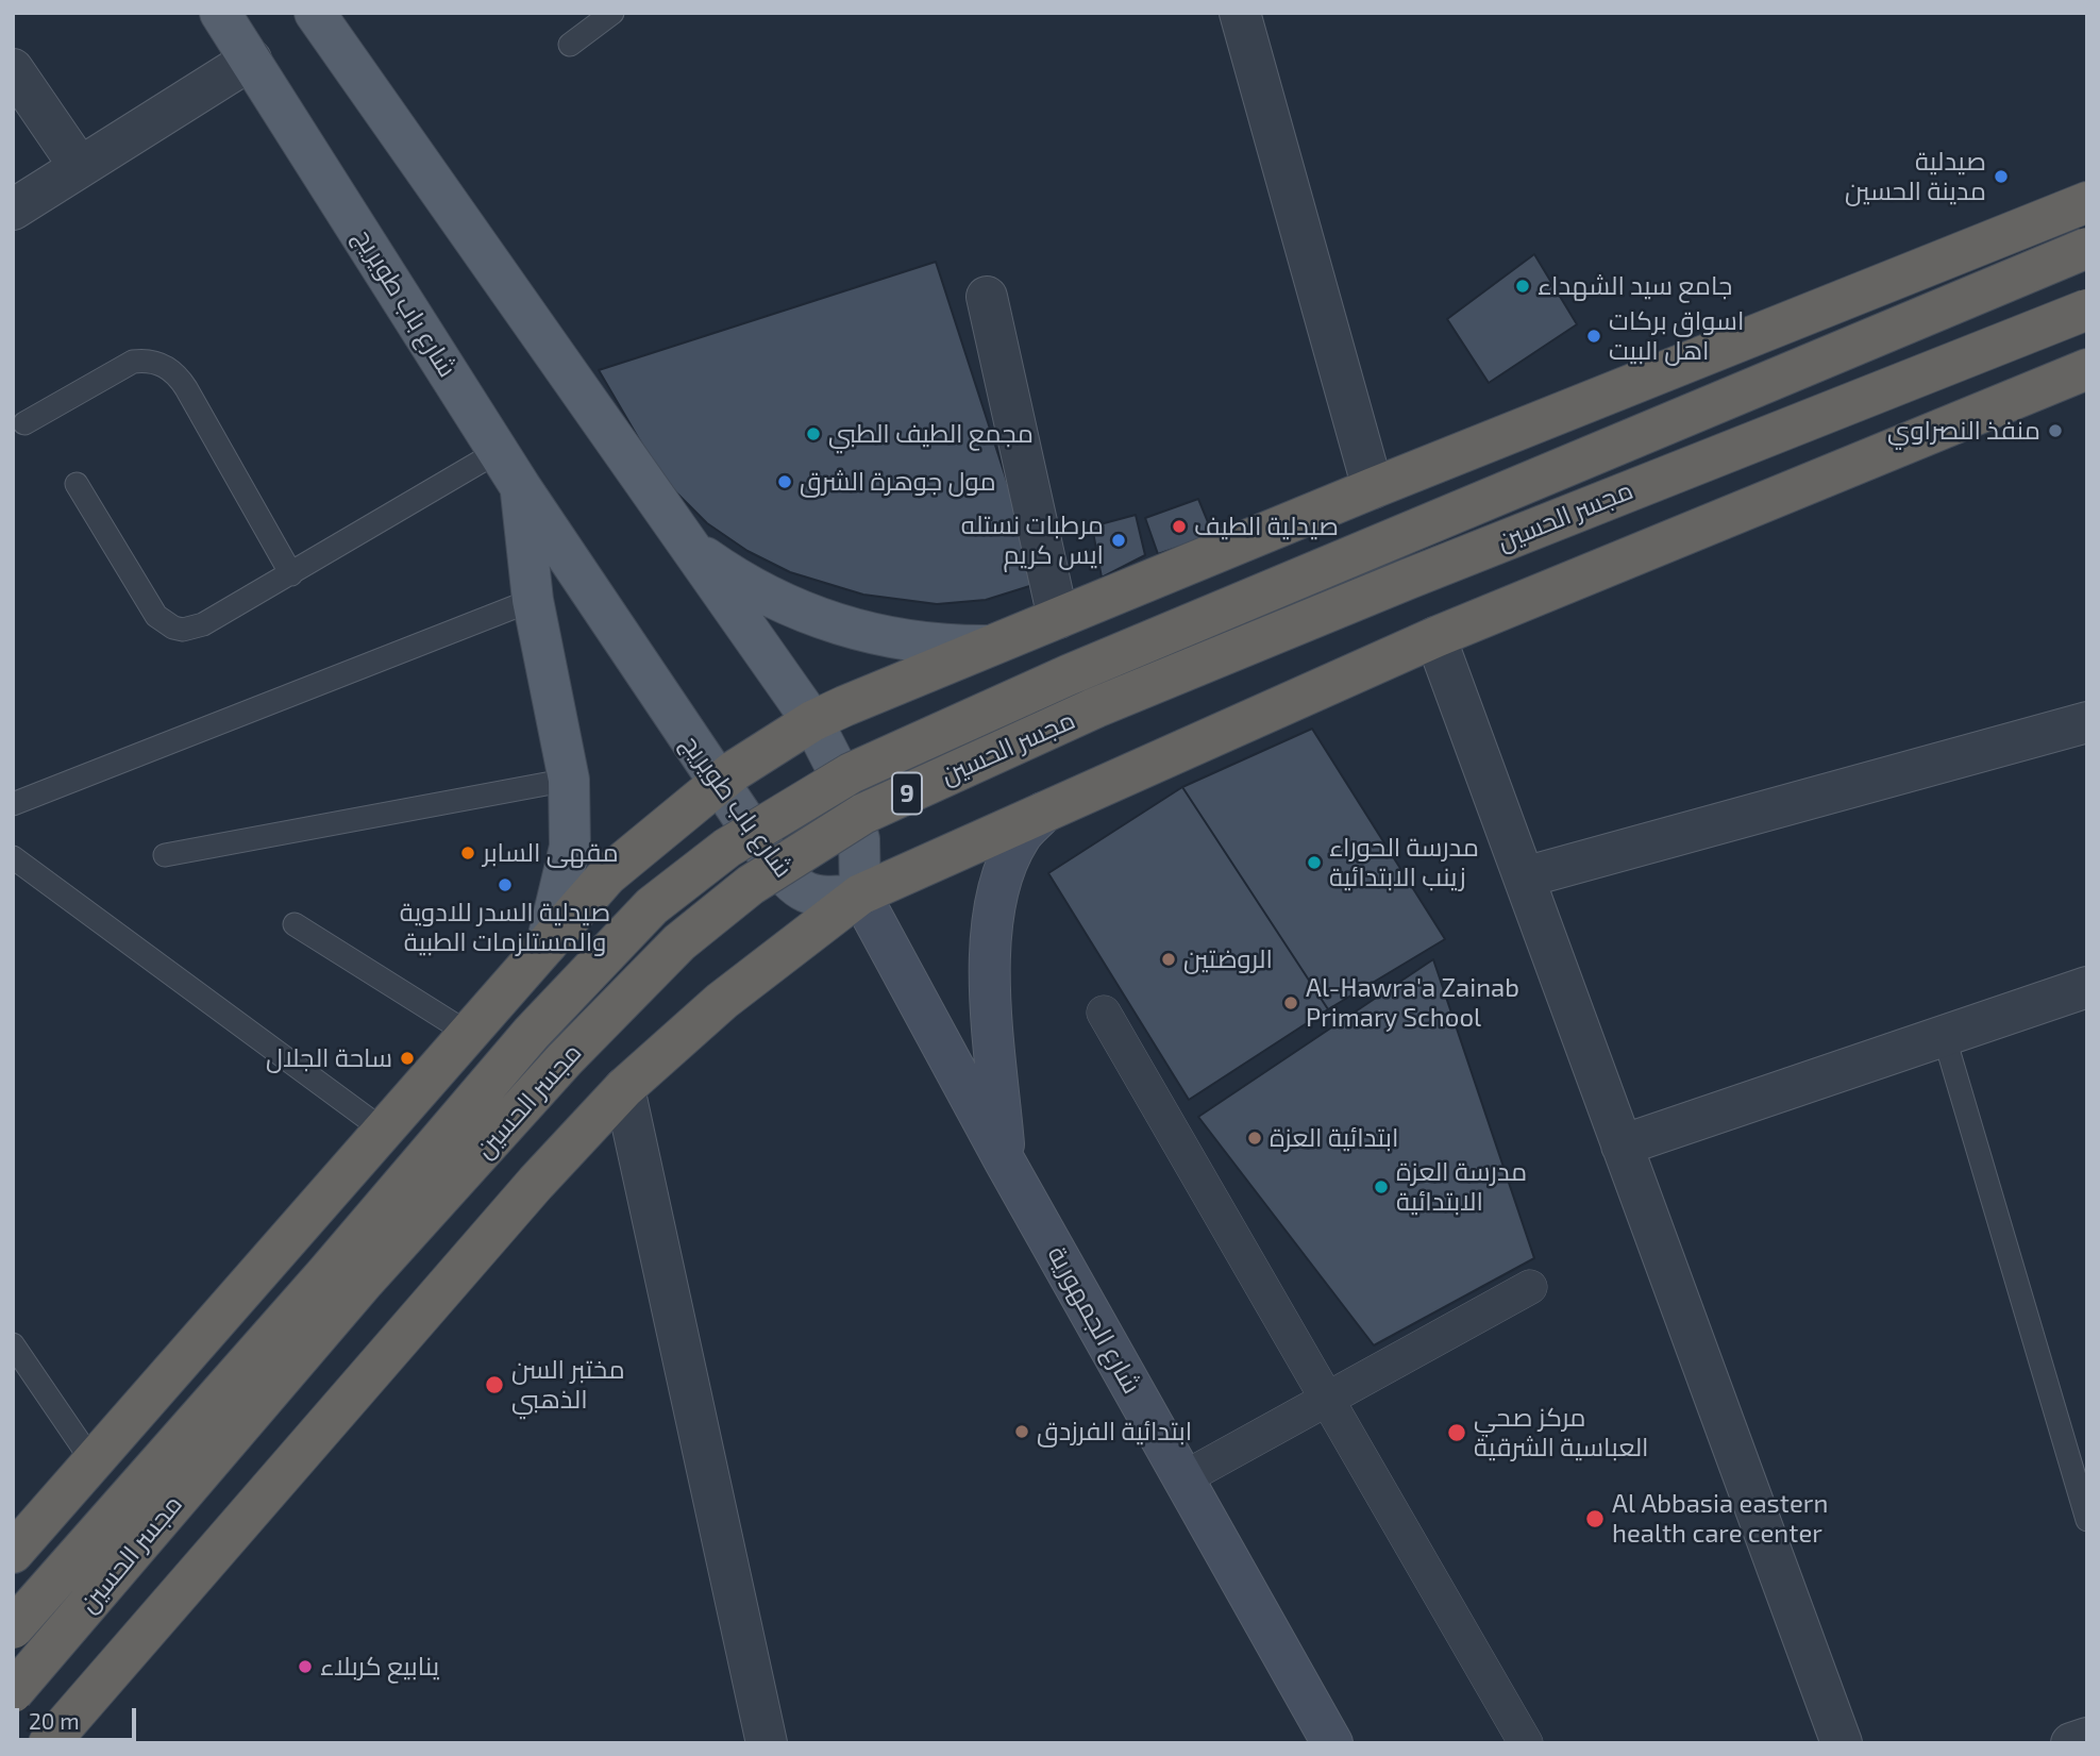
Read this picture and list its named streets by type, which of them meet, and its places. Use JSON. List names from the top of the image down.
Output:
{
  "streets": {
    "highway": ["مجسر الحسين", "9"],
    "main road": ["شارع باب طويريج", "شارع الجمهورية"]
  },
  "crossings": [
    ["شارع باب طويريج", "شارع الجمهورية"]
  ],
  "places": [
    "صيدلية مدينة الحسين",
    "جامع سيد الشهداء",
    "اسواق بركات اهل البيت",
    "منفذ النصراوي",
    "مجمع الطيف الطبي",
    "مول جوهرة الشرق",
    "صيدلية الطيف",
    "مرطبات نستله ايس كريم",
    "مقهى السابر",
    "مدرسة الحوراء زينب الابتدائية",
    "صيدلية السدر للادوية والمستلزمات الطبية",
    "الروضتين",
    "Al-Hawra'a Zainab Primary School",
    "ساحة الجلال",
    "ابتدائية العزة",
    "مدرسة العزة الابتدائية",
    "مختبر السن الذهبي",
    "ابتدائية الفرزدق",
    "مركز صحي العباسية الشرقية",
    "Al Abbasia eastern health care center",
    "ينابيع كربلاء"
  ],
  "scale_bar": "20 m"
}
